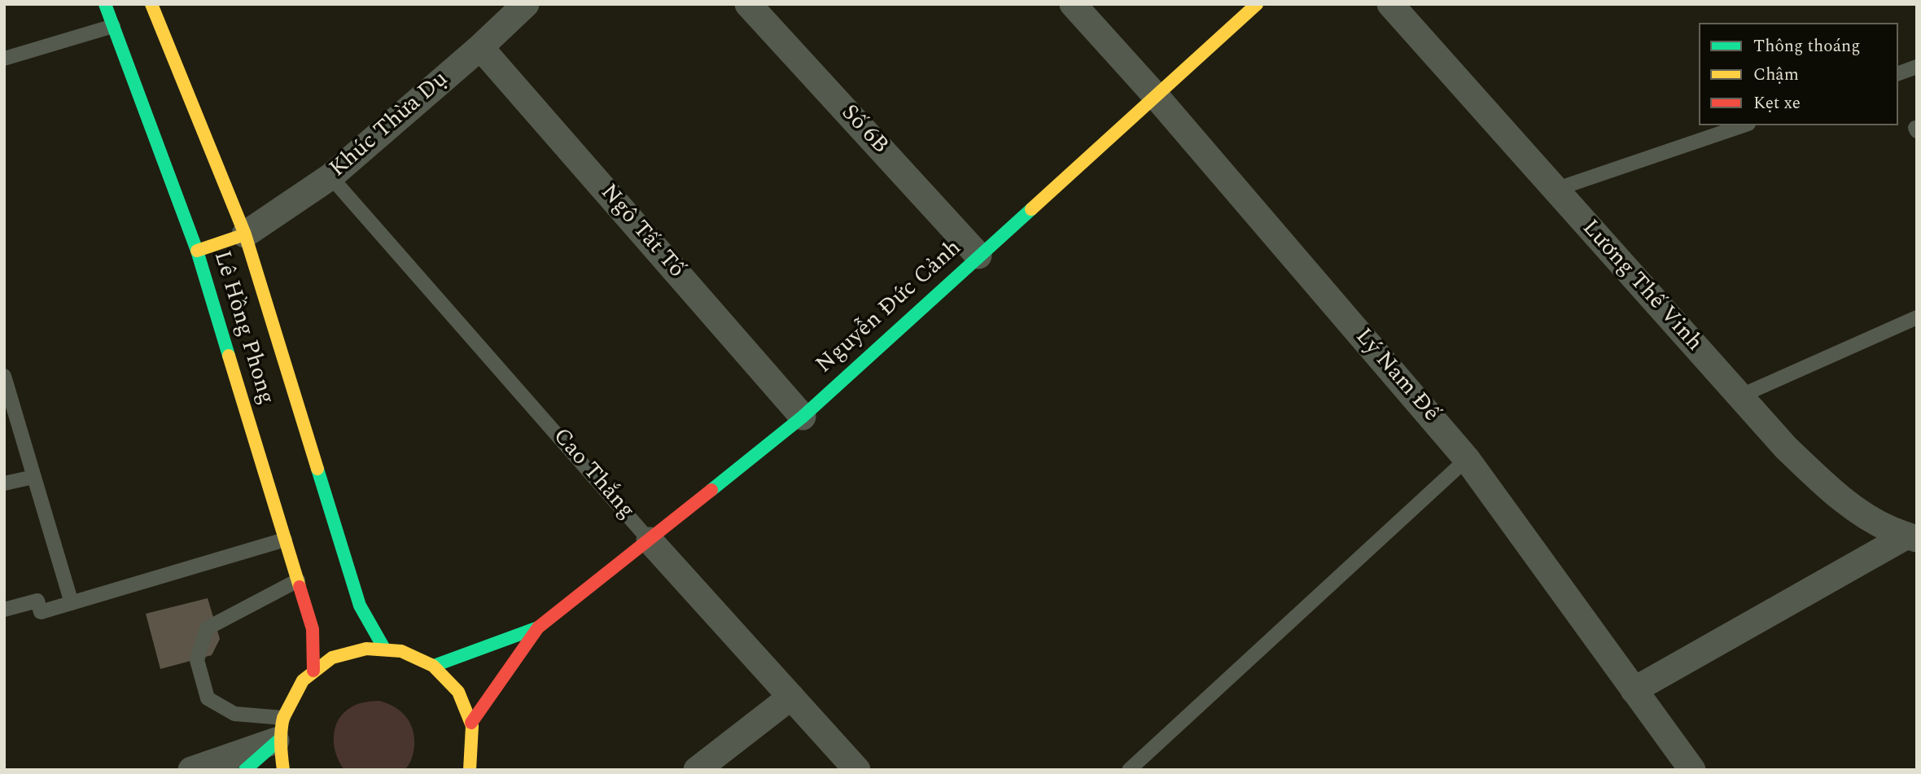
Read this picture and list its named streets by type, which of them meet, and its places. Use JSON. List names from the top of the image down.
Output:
{
  "streets": {
    "main road": ["Nguyễn Đức Cảnh", "Lê Hồng Phong"],
    "street": [
      "Khúc Thừa Dụ",
      "Số 6B",
      "Ngô Tất Tố",
      "Lương Thế Vinh",
      "Lý Nam Đế",
      "Cao Thắng"
    ]
  },
  "crossings": [
    ["Khúc Thừa Dụ", "Ngô Tất Tố"],
    ["Khúc Thừa Dụ", "Lê Hồng Phong"],
    ["Khúc Thừa Dụ", "Cao Thắng"],
    ["Số 6B", "Nguyễn Đức Cảnh"],
    ["Ngô Tất Tố", "Nguyễn Đức Cảnh"],
    ["Nguyễn Đức Cảnh", "Lý Nam Đế"],
    ["Nguyễn Đức Cảnh", "Cao Thắng"]
  ],
  "legend": ["Thông thoáng", "Chậm", "Kẹt xe"]
}
